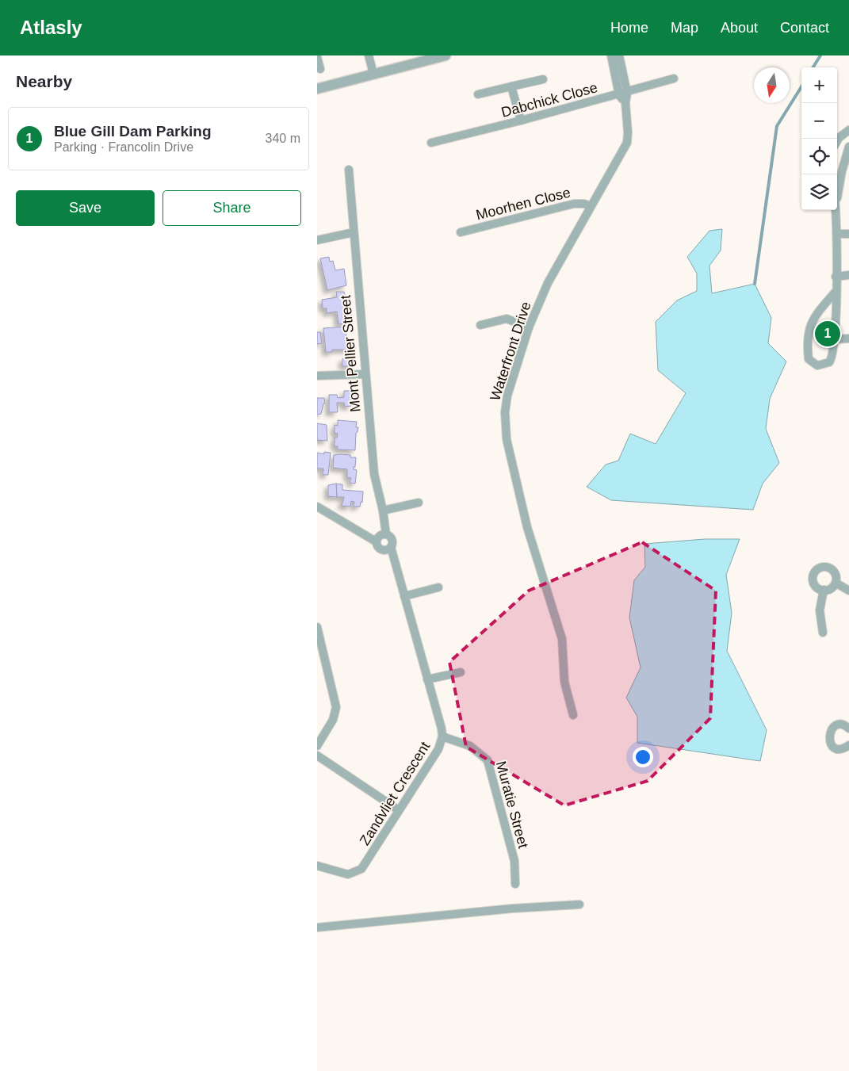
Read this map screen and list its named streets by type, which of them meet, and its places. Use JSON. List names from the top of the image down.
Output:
{
  "streets": {
    "street": [
      "Dabchick Close",
      "Moorhen Close",
      "Waterfront Drive",
      "Mont Pellier Street",
      "Zandvliet Crescent",
      "Muratie Street"
    ]
  },
  "crossings": [
    ["Dabchick Close", "Waterfront Drive"],
    ["Moorhen Close", "Waterfront Drive"],
    ["Mont Pellier Street", "Zandvliet Crescent"],
    ["Zandvliet Crescent", "Muratie Street"]
  ],
  "north": "bottom",
  "page": {
    "header": "Atlasly",
    "nav": [
      "Home",
      "Map",
      "About",
      "Contact"
    ],
    "heading": "Nearby",
    "map_buttons": ["+", "−"],
    "list": [
      {
        "mark": "1",
        "name": "Blue Gill Dam Parking",
        "note": "Parking · Francolin Drive",
        "value": "340 m"
      }
    ],
    "buttons": ["Save", "Share"],
    "pins": "1"
  }
}
